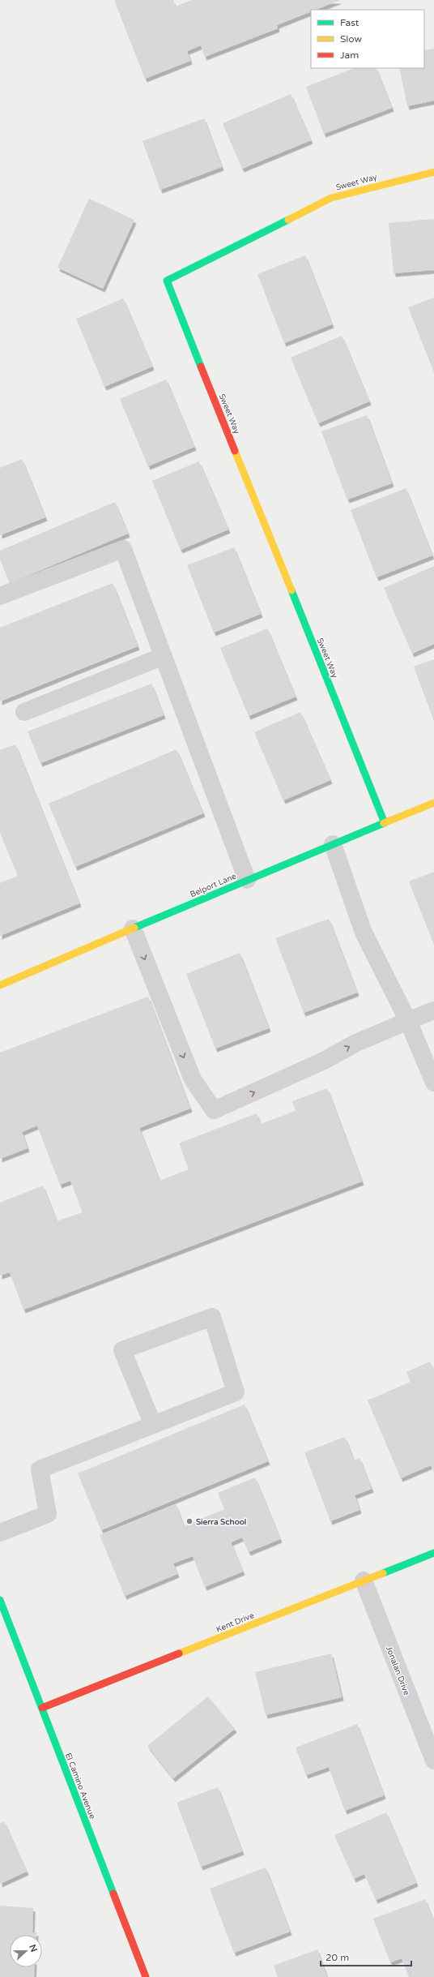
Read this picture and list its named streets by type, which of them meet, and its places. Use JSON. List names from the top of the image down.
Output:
{
  "streets": {
    "street": [
      "Sweet Way",
      "Belport Lane",
      "Kent Drive",
      "Jonalan Drive",
      "El Camino Avenue"
    ]
  },
  "crossings": [
    ["Sweet Way", "Belport Lane"],
    ["Kent Drive", "Jonalan Drive"],
    ["Kent Drive", "El Camino Avenue"]
  ],
  "places": ["Sierra School"],
  "legend": ["Fast", "Slow", "Jam"],
  "scale_bar": "20 m",
  "north": "right"
}
